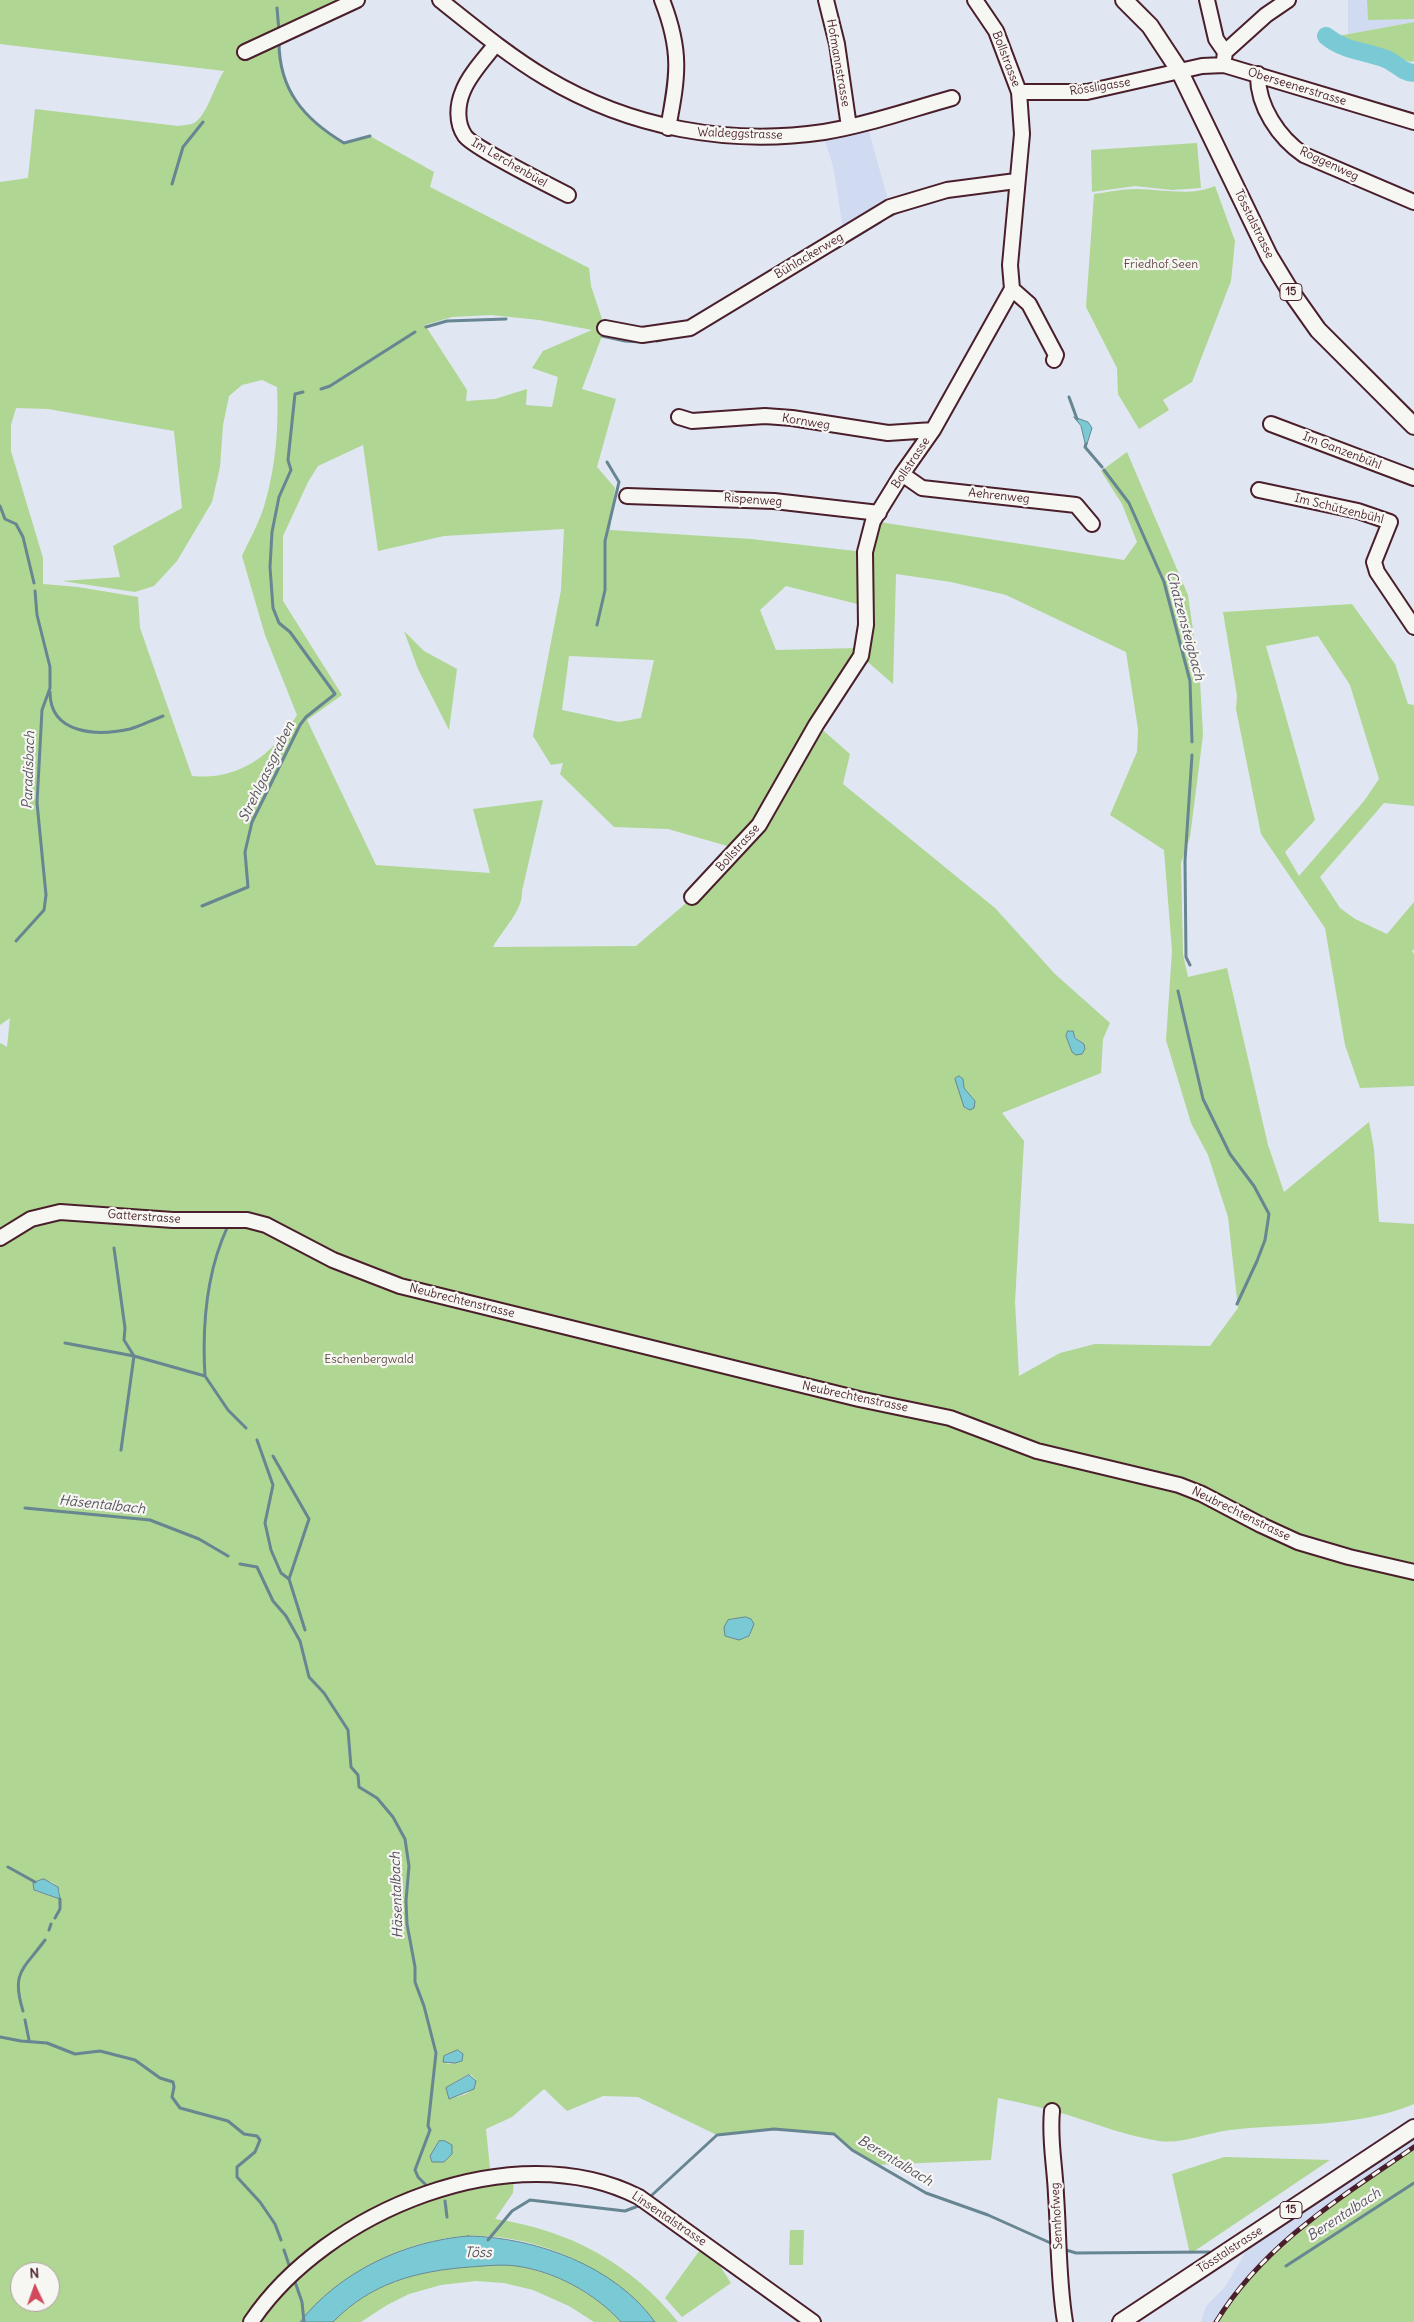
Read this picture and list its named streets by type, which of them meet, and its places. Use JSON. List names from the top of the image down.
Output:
{
  "streets": {
    "main road": ["Tösstalstrasse", "15"],
    "street": [
      "Bollstrasse",
      "Hofmannstrasse",
      "Rössligasse",
      "Oberseenerstrasse",
      "Waldeggstrasse",
      "Im Lerchenbüel",
      "Roggenweg",
      "Bühlackerweg",
      "Kornweg",
      "Im Ganzenbühl",
      "Aehrenweg",
      "Rispenweg",
      "Im Schützenbühl",
      "Gatterstrasse",
      "Neubrechtenstrasse",
      "Sennhofweg",
      "Linsentalstrasse"
    ]
  },
  "crossings": [
    ["Bollstrasse", "Rössligasse"],
    ["Bollstrasse", "Bühlackerweg"],
    ["Bollstrasse", "Kornweg"],
    ["Bollstrasse", "Aehrenweg"],
    ["Bollstrasse", "Rispenweg"],
    ["Hofmannstrasse", "Waldeggstrasse"],
    ["Rössligasse", "Oberseenerstrasse"],
    ["Rössligasse", "Tösstalstrasse"],
    ["Oberseenerstrasse", "Roggenweg"],
    ["Oberseenerstrasse", "Tösstalstrasse"],
    ["Waldeggstrasse", "Im Lerchenbüel"],
    ["Gatterstrasse", "Neubrechtenstrasse"]
  ],
  "water": [
    "Chatzensteigbach",
    "Paradisbach",
    "Strehlgassgraben",
    "Häsentalbach",
    "Berentalbach",
    "Töss"
  ],
  "parks": ["Friedhof Seen", "Eschenbergwald"],
  "north": "top"
}
